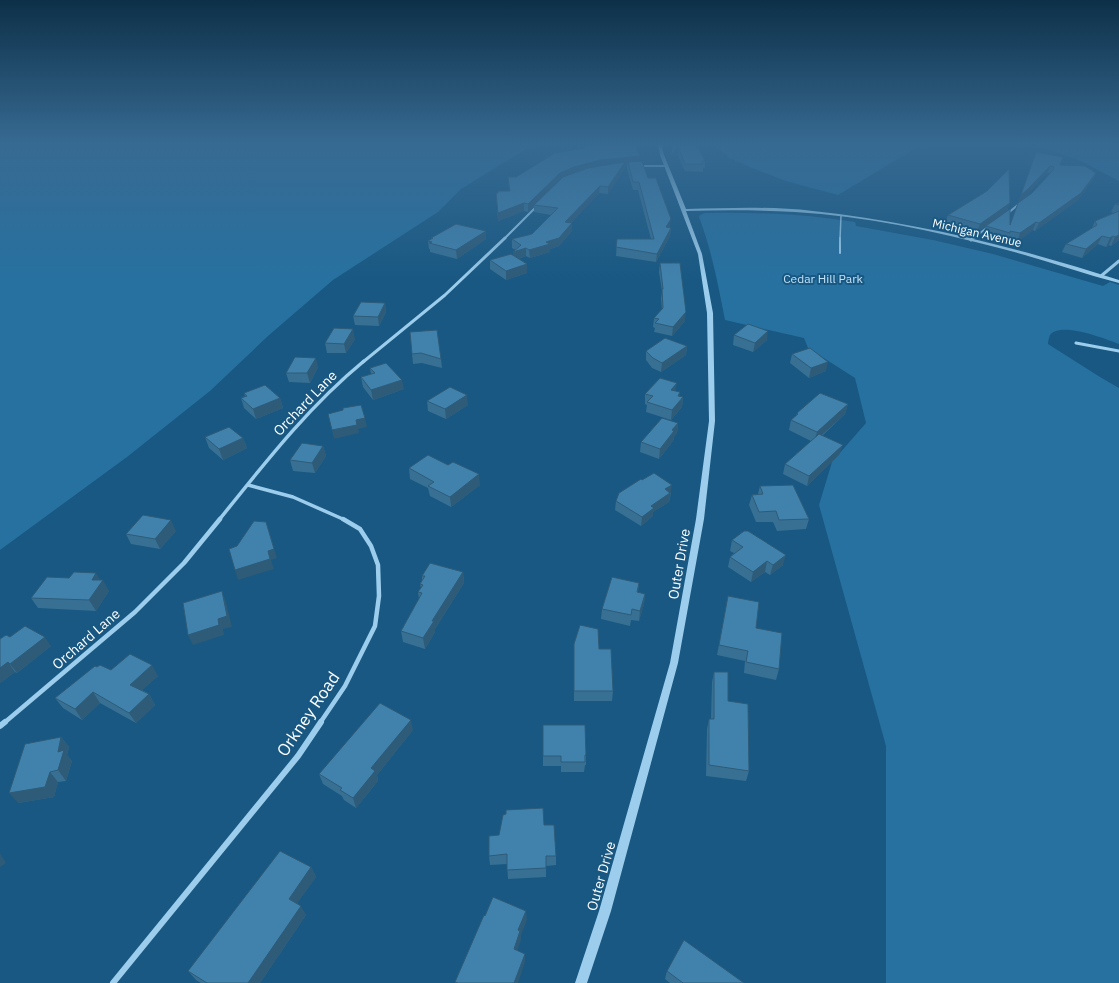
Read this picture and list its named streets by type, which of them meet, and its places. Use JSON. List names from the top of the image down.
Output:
{
  "streets": {
    "street": [
      "Michigan Avenue",
      "Orchard Lane",
      "Outer Drive",
      "Orkney Road"
    ]
  },
  "crossings": [
    ["Michigan Avenue", "Outer Drive"],
    ["Orchard Lane", "Orkney Road"]
  ],
  "parks": ["Cedar Hill Park"]
}
